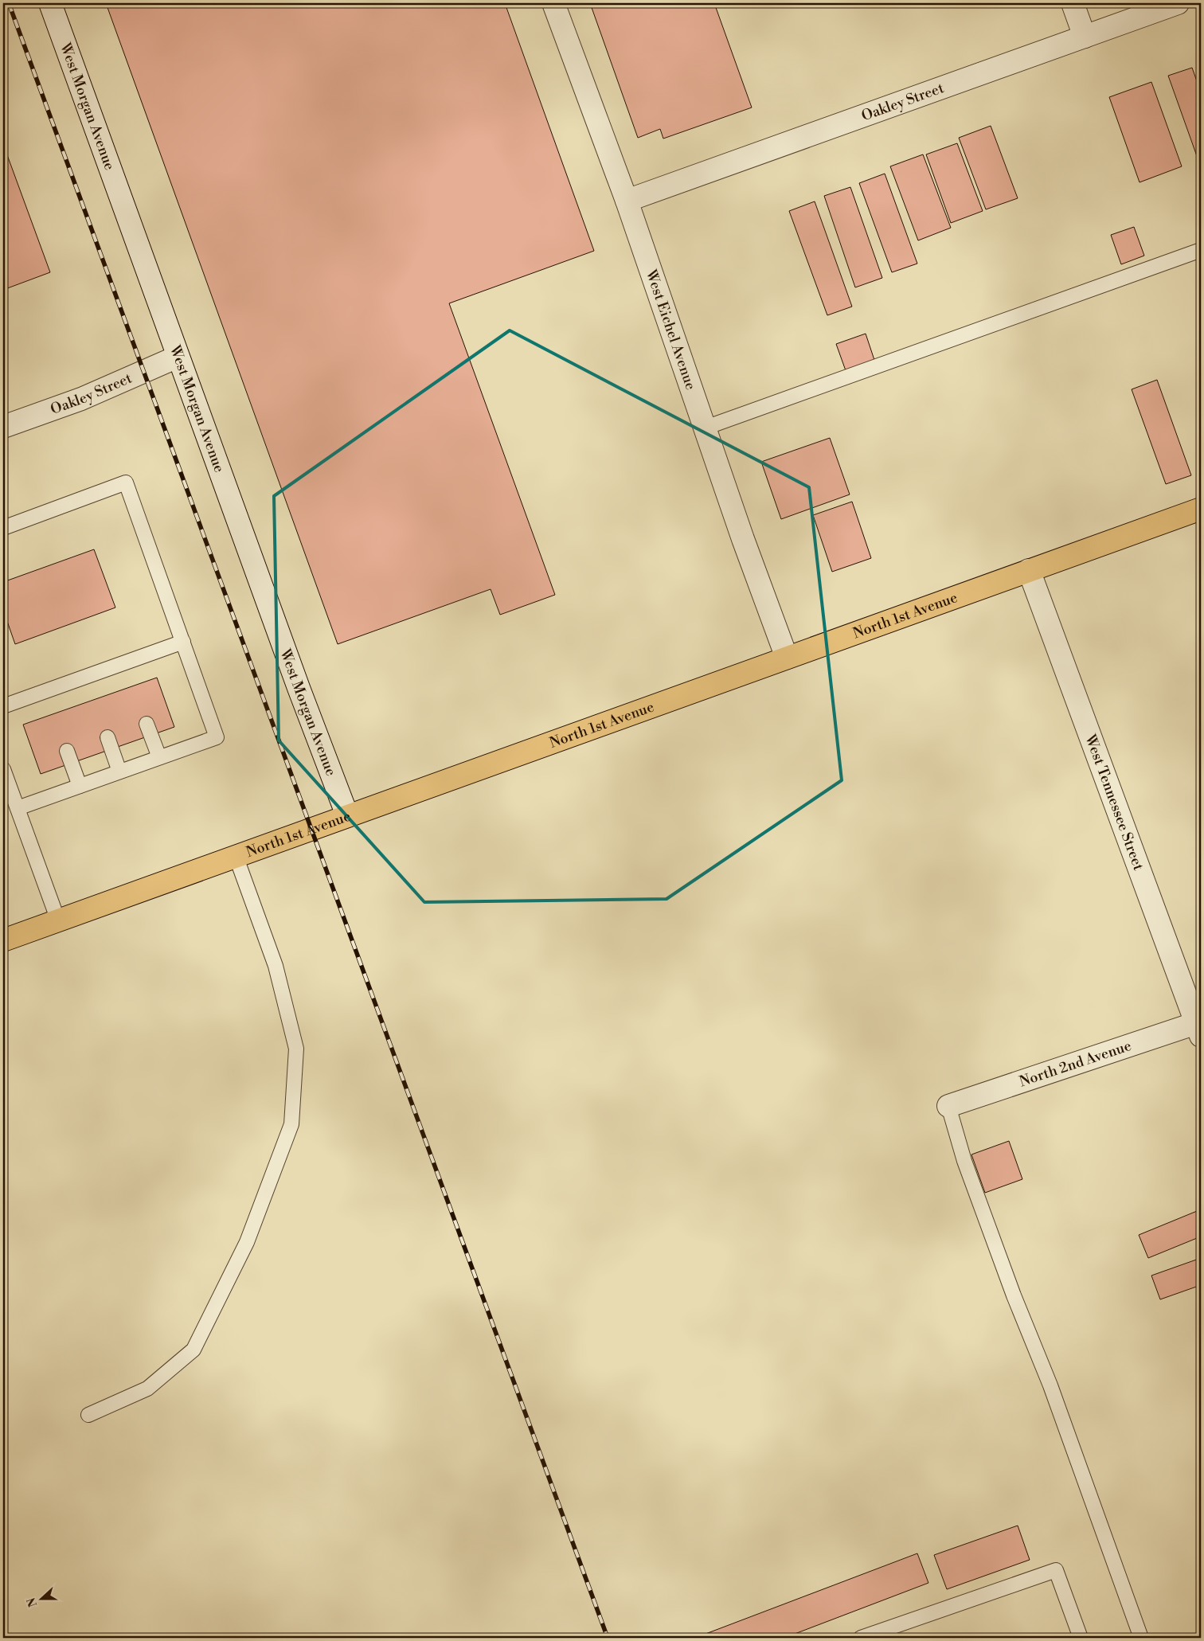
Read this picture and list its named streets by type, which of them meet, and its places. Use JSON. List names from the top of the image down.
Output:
{
  "streets": {
    "main road": ["North 1st Avenue"],
    "street": [
      "Oakley Street",
      "West Morgan Avenue",
      "West Eichel Avenue",
      "West Tennessee Street",
      "North 2nd Avenue"
    ]
  },
  "crossings": [
    ["Oakley Street", "West Morgan Avenue"],
    ["Oakley Street", "West Eichel Avenue"],
    ["West Morgan Avenue", "North 1st Avenue"],
    ["West Eichel Avenue", "North 1st Avenue"],
    ["North 1st Avenue", "West Tennessee Street"],
    ["West Tennessee Street", "North 2nd Avenue"]
  ],
  "north": "left"
}
